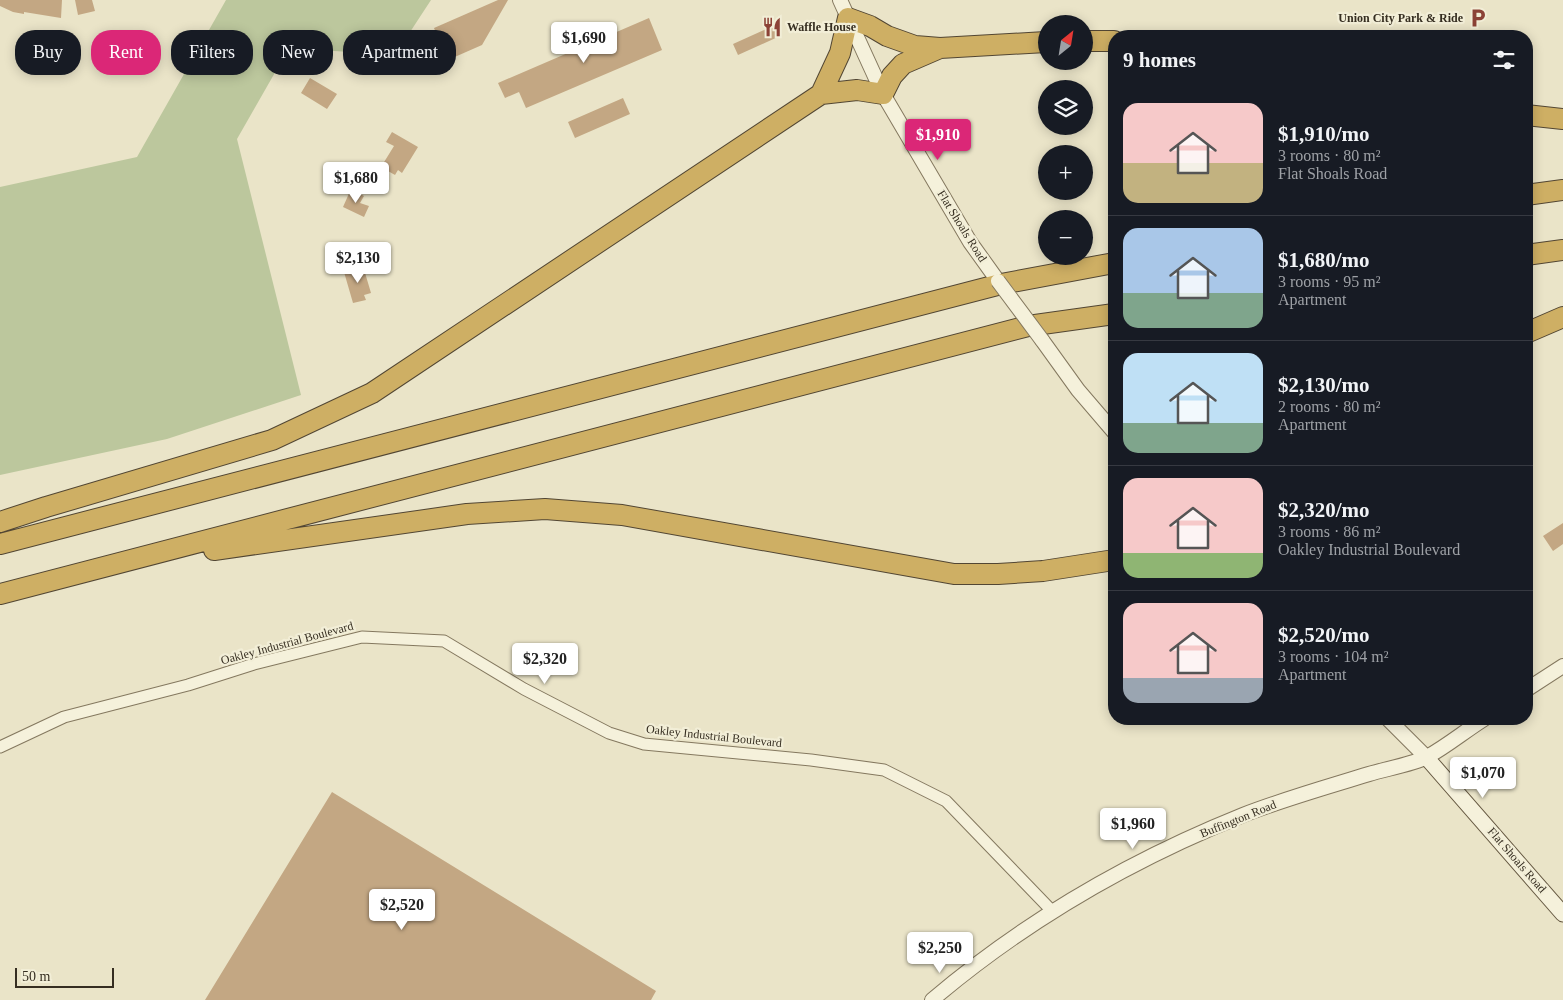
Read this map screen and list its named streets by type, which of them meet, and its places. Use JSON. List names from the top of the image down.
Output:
{
  "streets": {
    "main road": ["Flat Shoals Road"],
    "street": ["Oakley Industrial Boulevard", "Buffington Road"]
  },
  "crossings": [
    ["Flat Shoals Road", "Buffington Road"],
    ["Oakley Industrial Boulevard", "Buffington Road"]
  ],
  "places": {
    "parking": ["Union City Park & Ride"],
    "restaurant": ["Waffle House"]
  },
  "scale_bar": "50 m",
  "north": "top right",
  "page": {
    "map_buttons": ["+", "−"],
    "price": [
      "$1,690",
      "$1,910",
      "$1,680",
      "$2,130",
      "$2,320",
      "$1,070",
      "$1,960",
      "$2,520",
      "$2,250"
    ],
    "chip": [
      "Buy",
      "Rent",
      "Filters",
      "New",
      "Apartment"
    ],
    "heading": "9 homes",
    "list": [
      {
        "name": "$1,910/mo",
        "note": "3 rooms · 80 m² · Flat Shoals Road"
      },
      {
        "name": "$1,680/mo",
        "note": "3 rooms · 95 m² · Apartment"
      },
      {
        "name": "$2,130/mo",
        "note": "2 rooms · 80 m² · Apartment"
      },
      {
        "name": "$2,320/mo",
        "note": "3 rooms · 86 m² · Oakley Industrial Boulevard"
      },
      {
        "name": "$2,520/mo",
        "note": "3 rooms · 104 m² · Apartment"
      }
    ],
    "scale": "50 m"
  }
}
